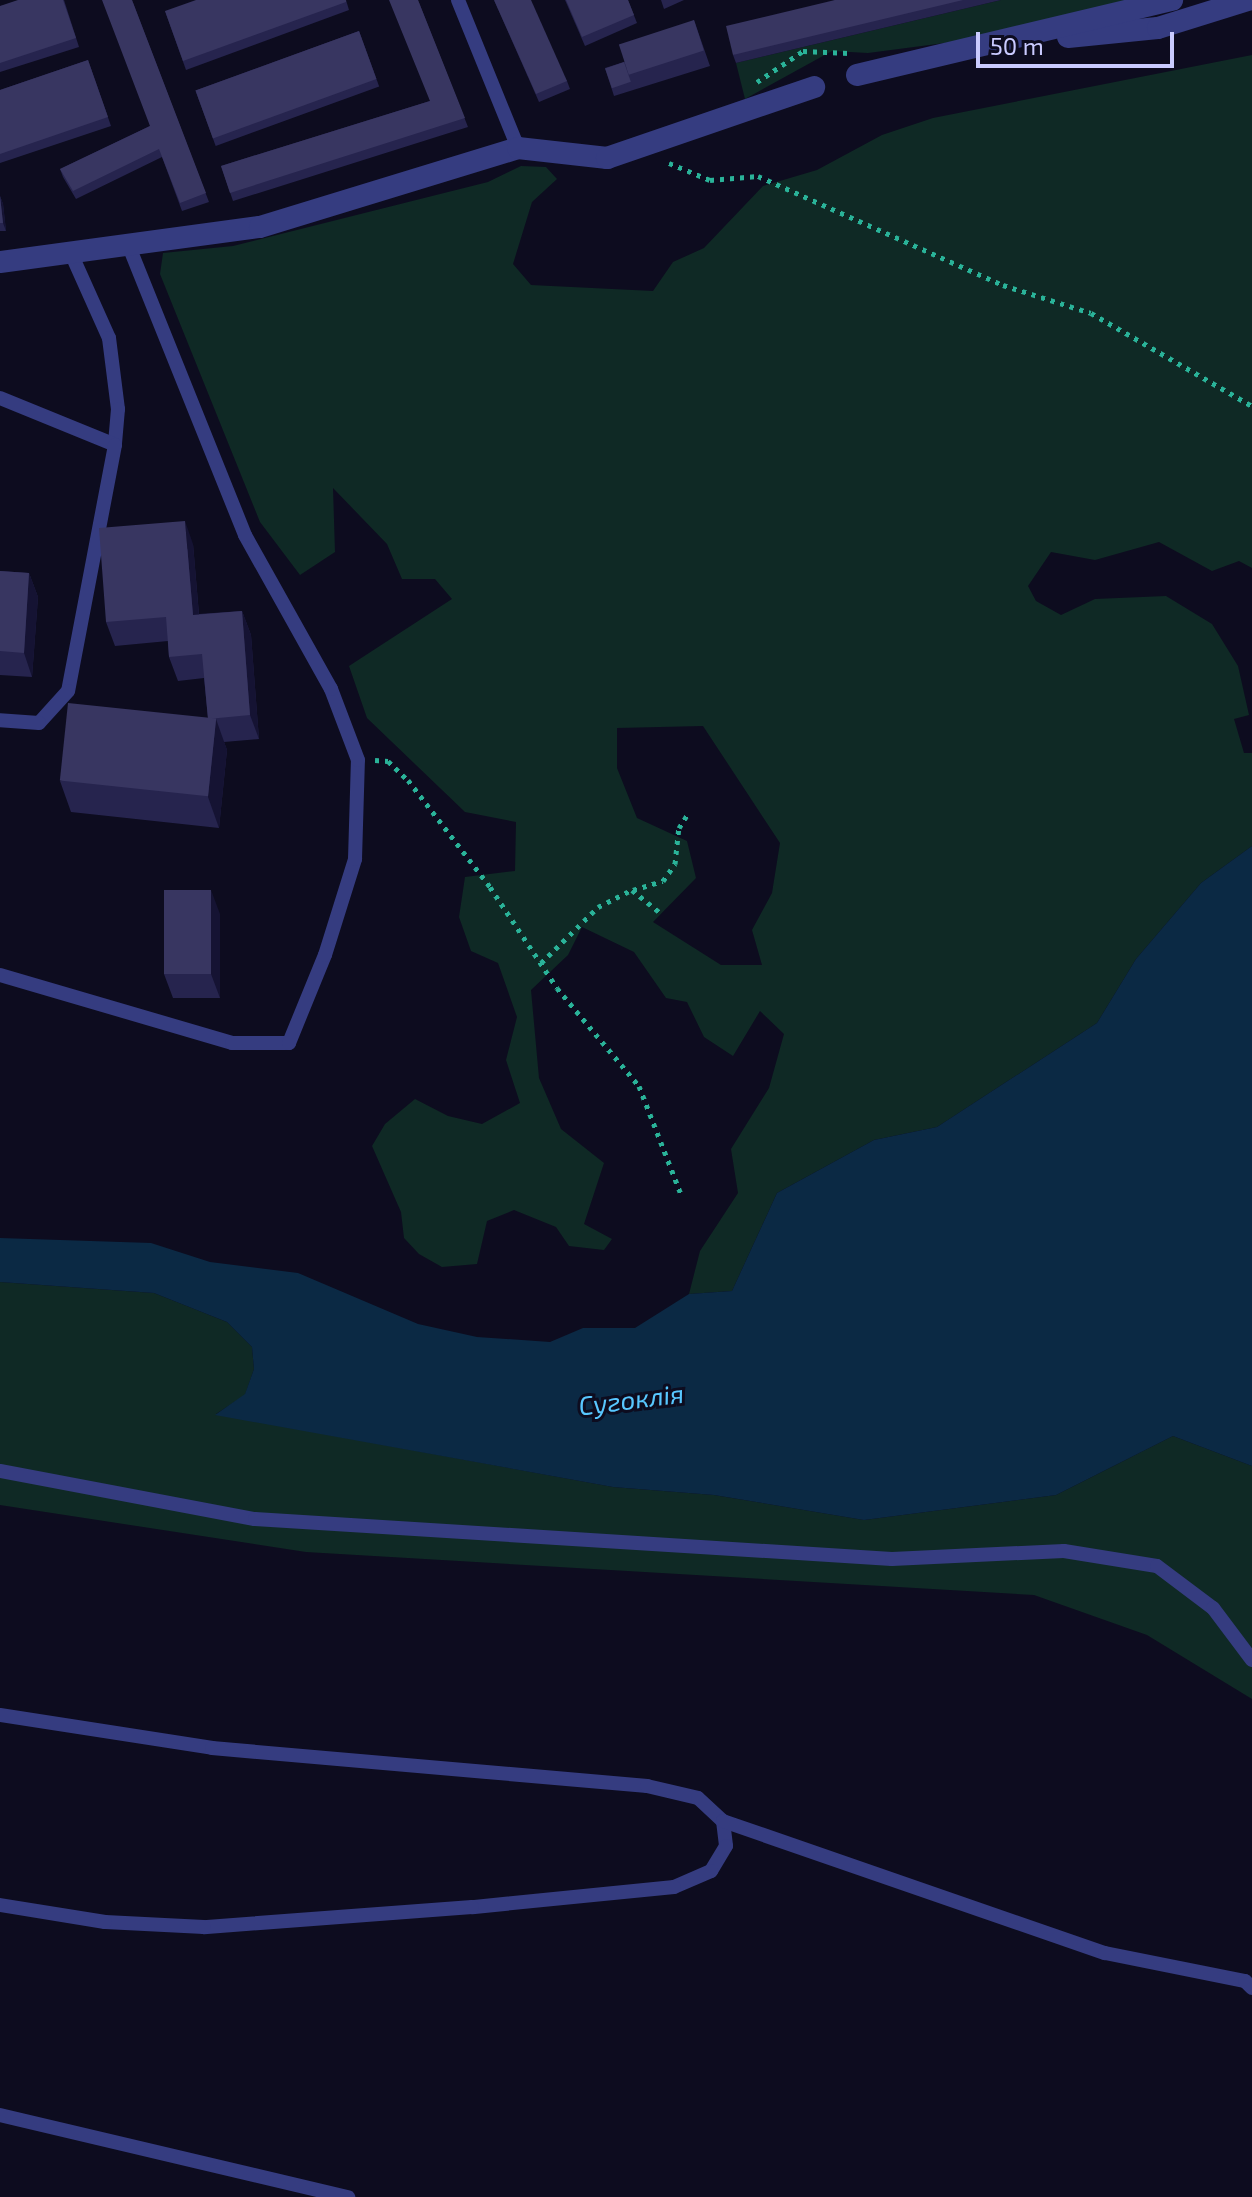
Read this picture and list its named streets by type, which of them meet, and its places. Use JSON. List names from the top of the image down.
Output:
{
  "water": ["Сугоклія"],
  "scale_bar": "50 m"
}
